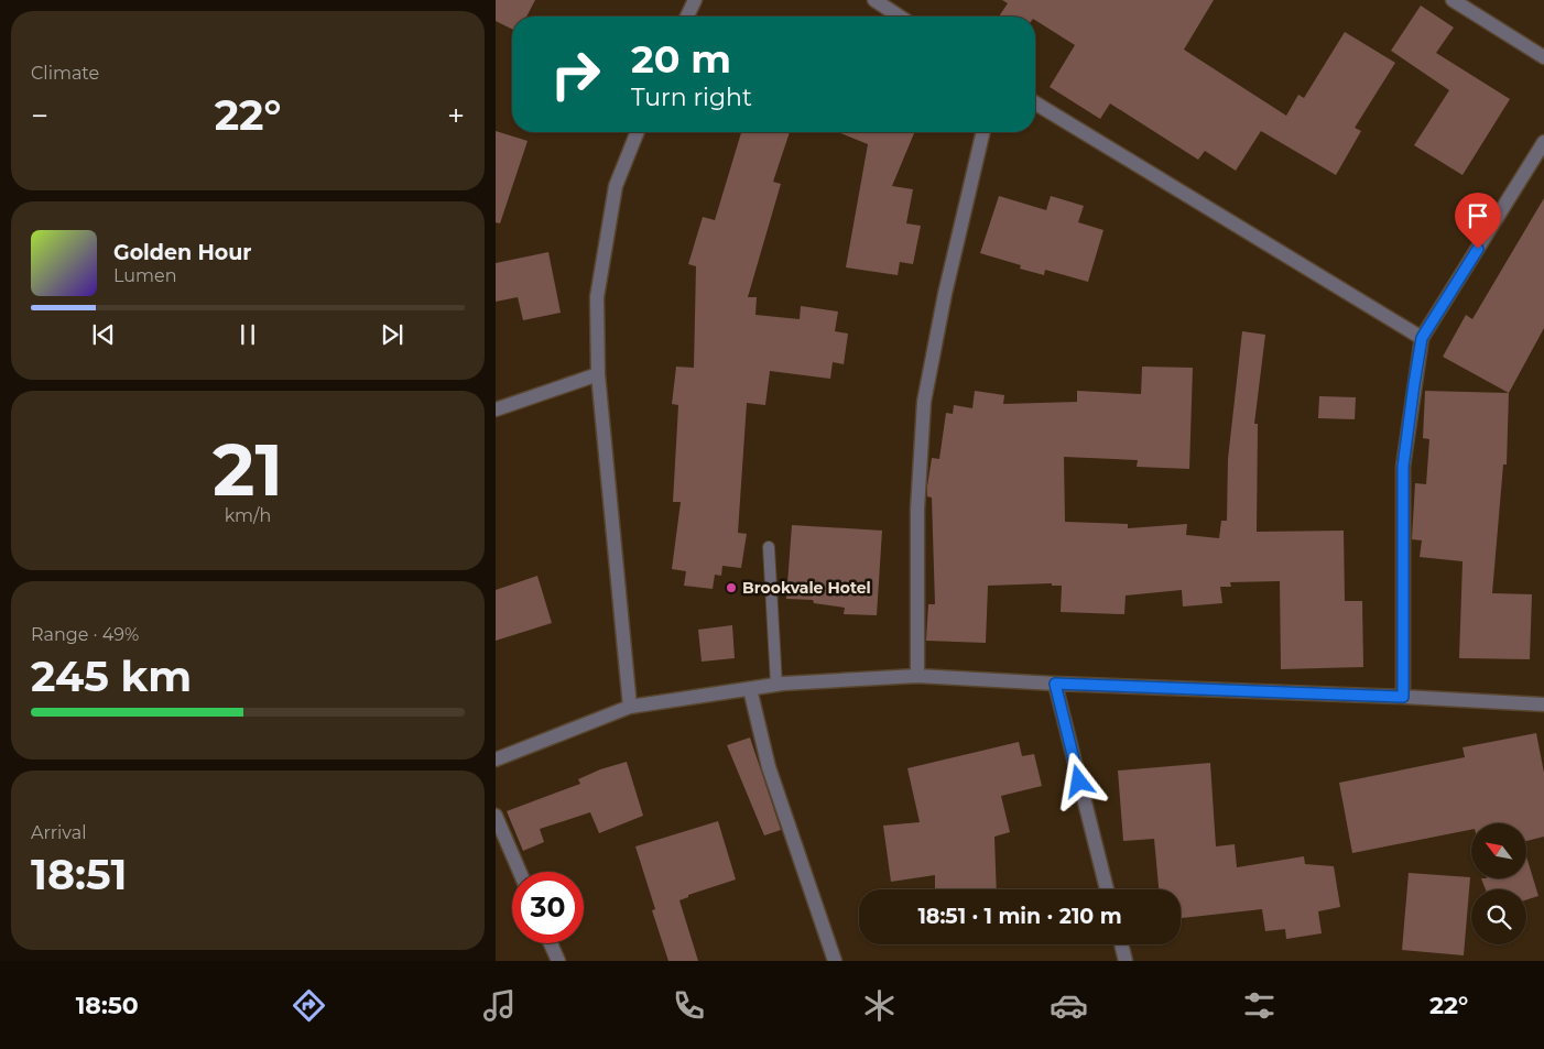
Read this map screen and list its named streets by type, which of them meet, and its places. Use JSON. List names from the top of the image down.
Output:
{
  "places": ["Brookvale Hotel"],
  "north": "top left",
  "page": {
    "tile": [
      "Climate",
      ["21", "km/h"],
      ["Range · 49%", "245 km"],
      ["Arrival", "18:51"]
    ],
    "turn": ["20 m", "Turn right"],
    "heat": ["−", "22°", "+"],
    "song": ["Golden Hour", "Lumen"],
    "limit": "30",
    "trip": "18:51 · 1 min · 210 m",
    "tabs": ["18:50", "22°"]
  }
}
